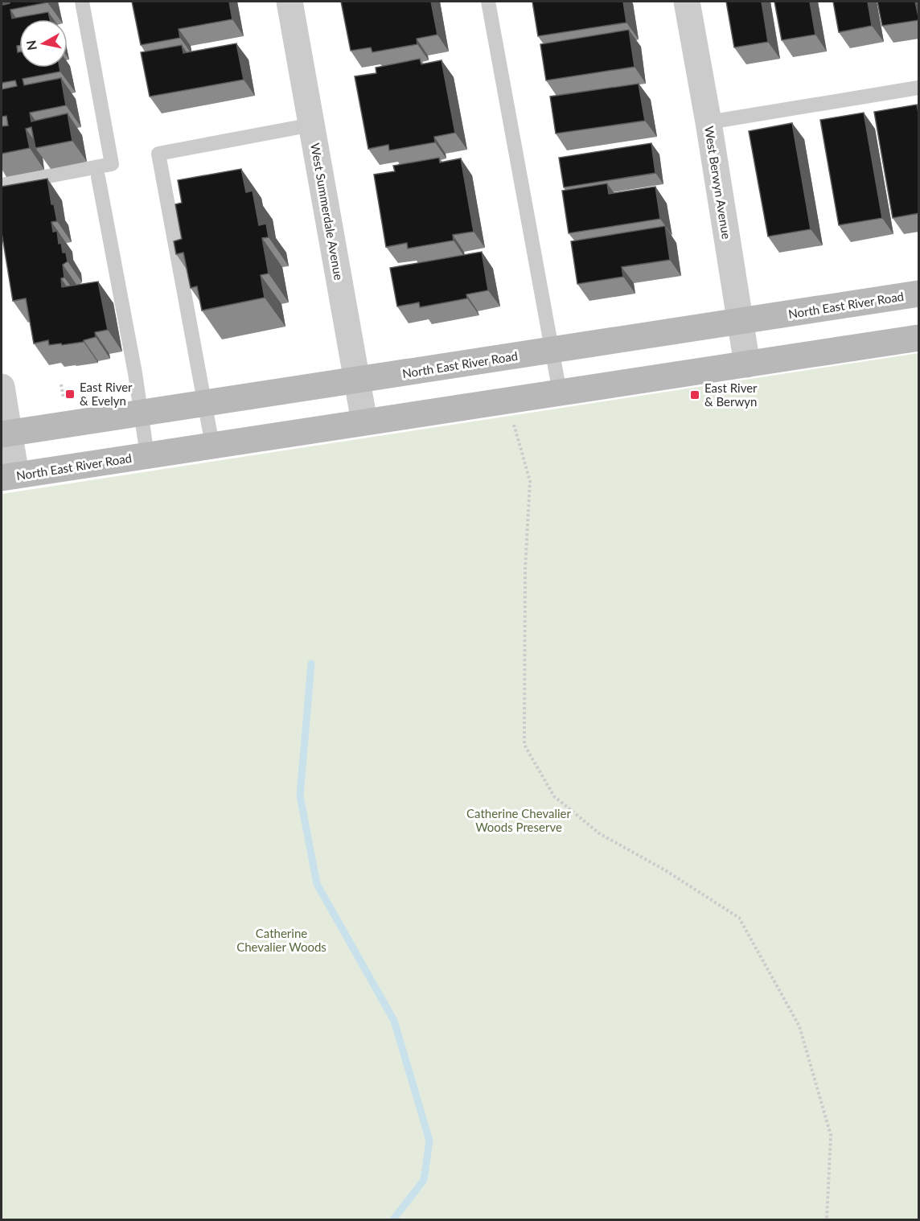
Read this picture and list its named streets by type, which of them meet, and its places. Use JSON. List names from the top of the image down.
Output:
{
  "streets": {
    "main road": ["North East River Road"],
    "street": ["West Berwyn Avenue", "West Summerdale Avenue"]
  },
  "crossings": [
    ["West Berwyn Avenue", "North East River Road"],
    ["West Summerdale Avenue", "North East River Road"]
  ],
  "parks": ["Catherine Chevalier Woods Preserve", "Catherine Chevalier Woods"],
  "places": {
    "transit": ["East River & Evelyn", "East River & Berwyn"]
  },
  "north": "left"
}
